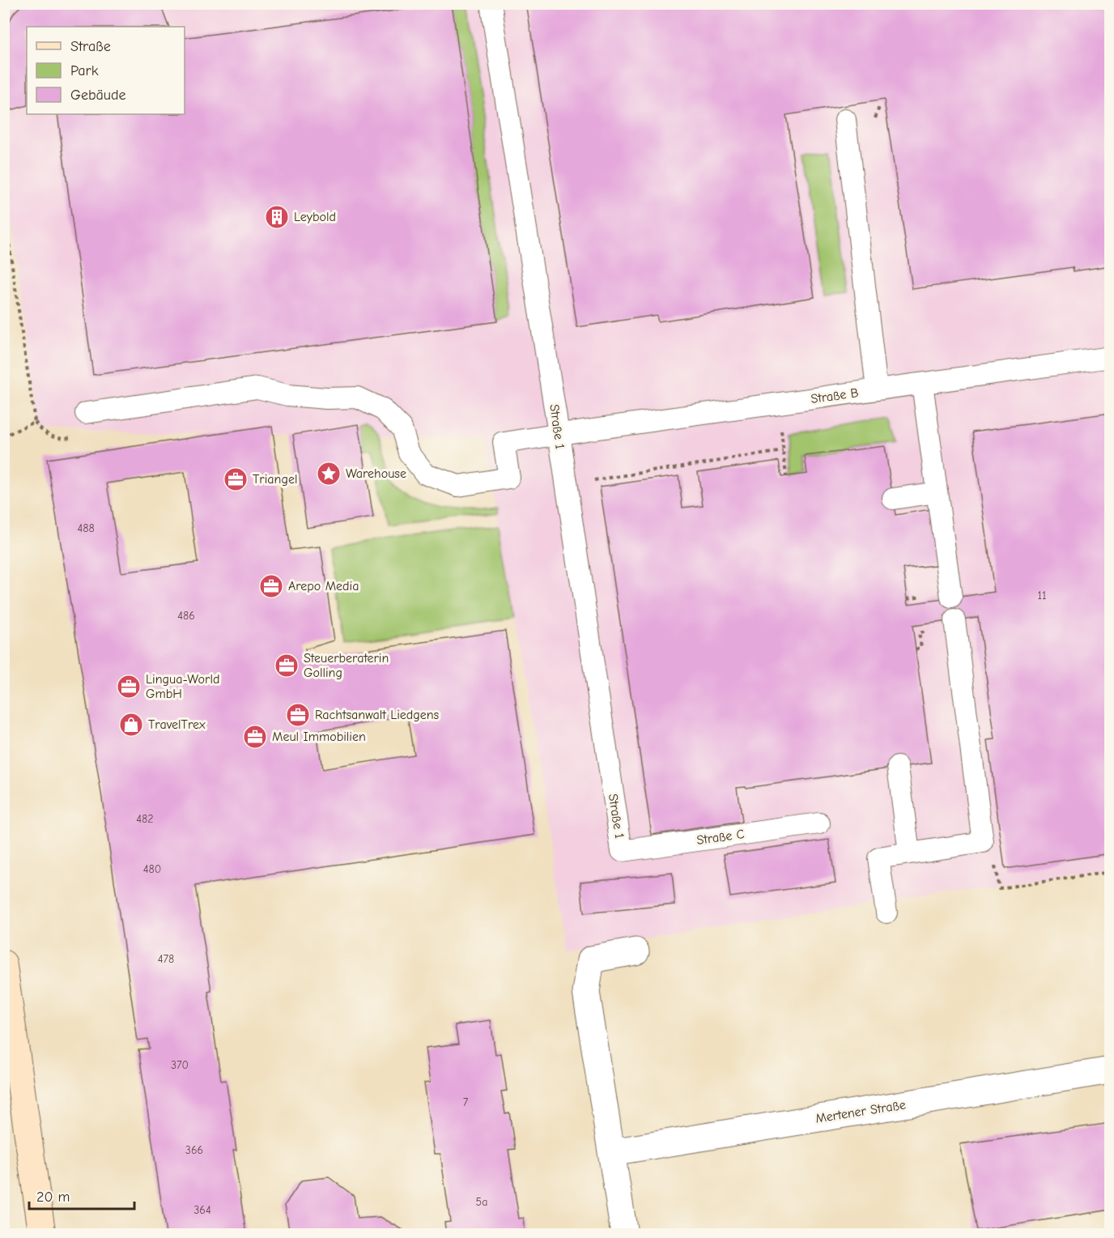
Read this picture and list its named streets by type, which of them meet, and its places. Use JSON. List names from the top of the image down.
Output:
{
  "streets": {
    "street": ["Mertener Straße"],
    "lane": ["Straße B", "Straße 1", "Straße C"]
  },
  "crossings": [
    ["Straße B", "Straße 1"],
    ["Straße 1", "Straße C"]
  ],
  "places": {
    "building": ["Leybold"],
    "place": ["Warehouse"],
    "office": [
      "Triangel",
      "Arepo Media",
      "Steuerberaterin Golling",
      "Lingua-World GmbH",
      "Rachtsanwalt Liedgens",
      "Meul Immobilien"
    ],
    "shop": ["TravelTrex"]
  },
  "house_numbers": [
    "488",
    "11",
    "486",
    "482",
    "480",
    "478",
    "370",
    "7",
    "366",
    "5a",
    "364"
  ],
  "legend": ["Straße", "Park", "Gebäude"],
  "scale_bar": "20 m"
}
